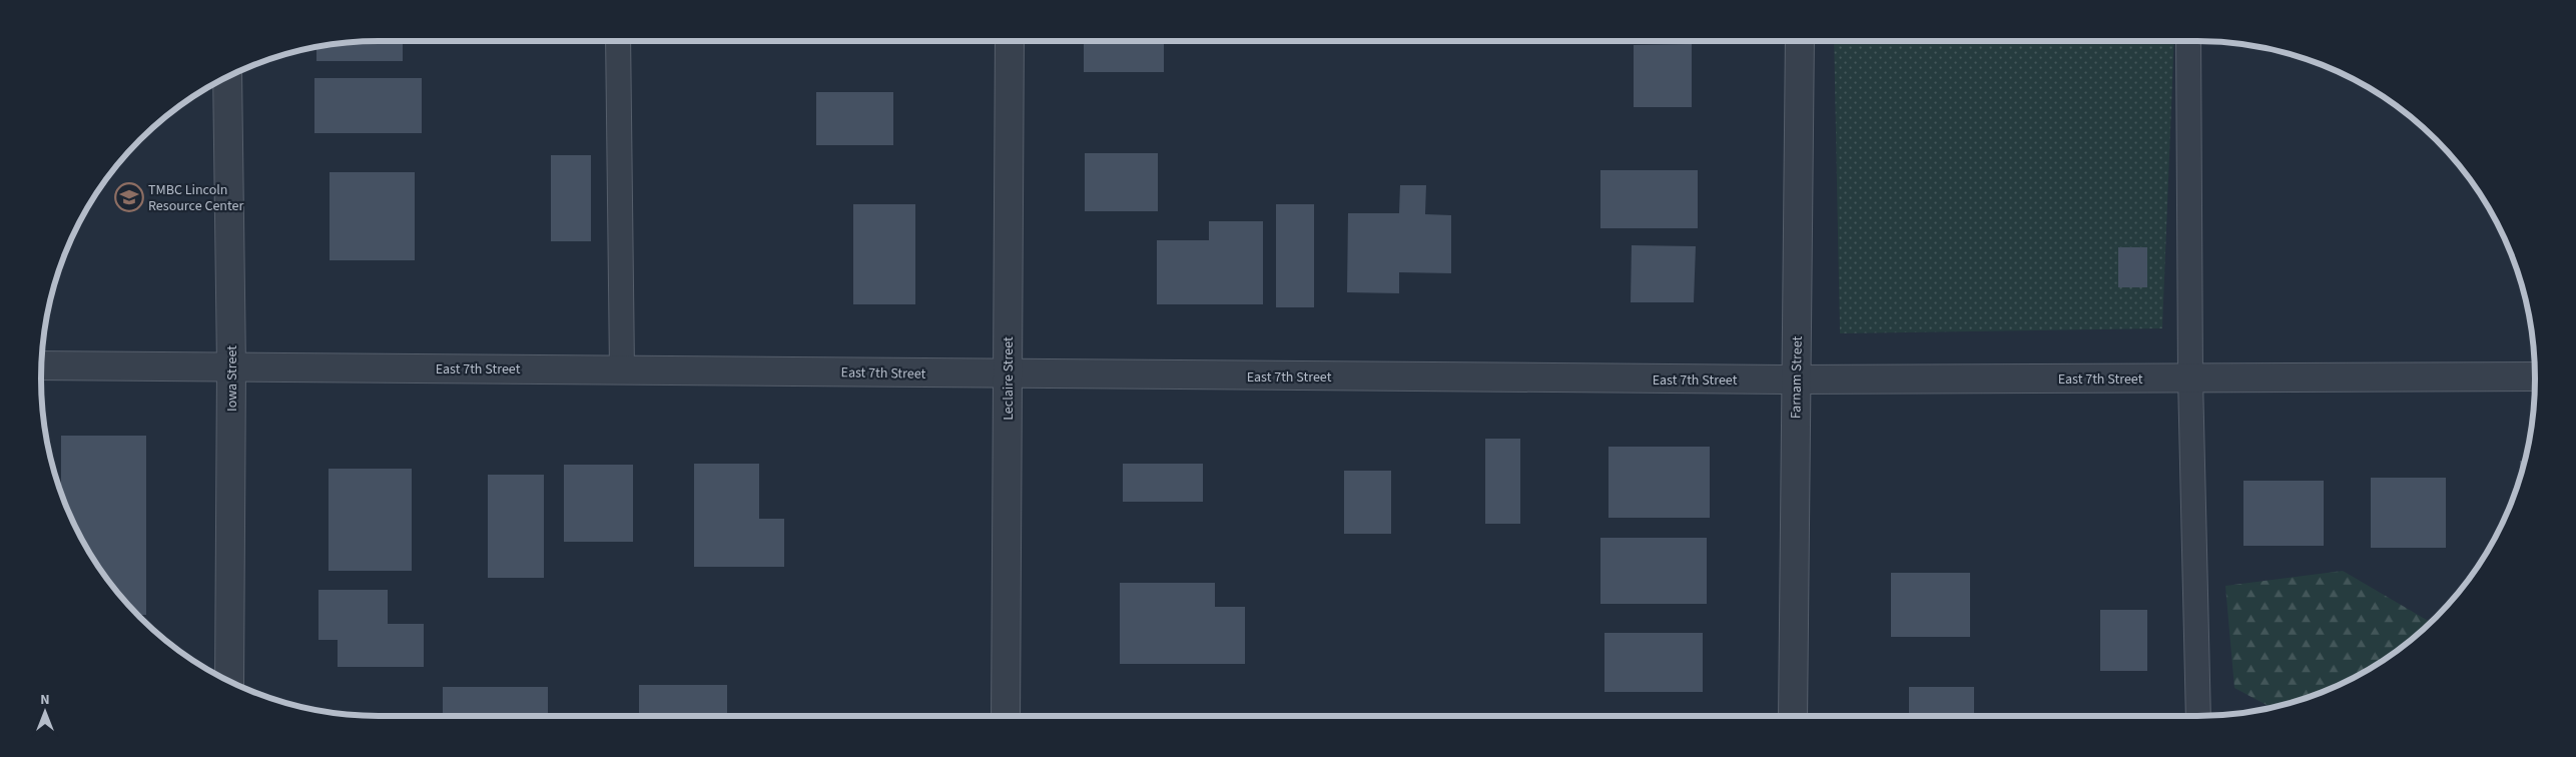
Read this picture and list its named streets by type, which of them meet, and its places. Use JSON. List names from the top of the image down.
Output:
{
  "streets": {
    "street": [
      "East 7th Street",
      "Farnam Street",
      "Iowa Street",
      "Leclaire Street"
    ]
  },
  "crossings": [
    ["East 7th Street", "Farnam Street"],
    ["East 7th Street", "Iowa Street"],
    ["East 7th Street", "Leclaire Street"]
  ],
  "places": {
    "school or university": ["TMBC Lincoln Resource Center"]
  },
  "north": "top"
}
